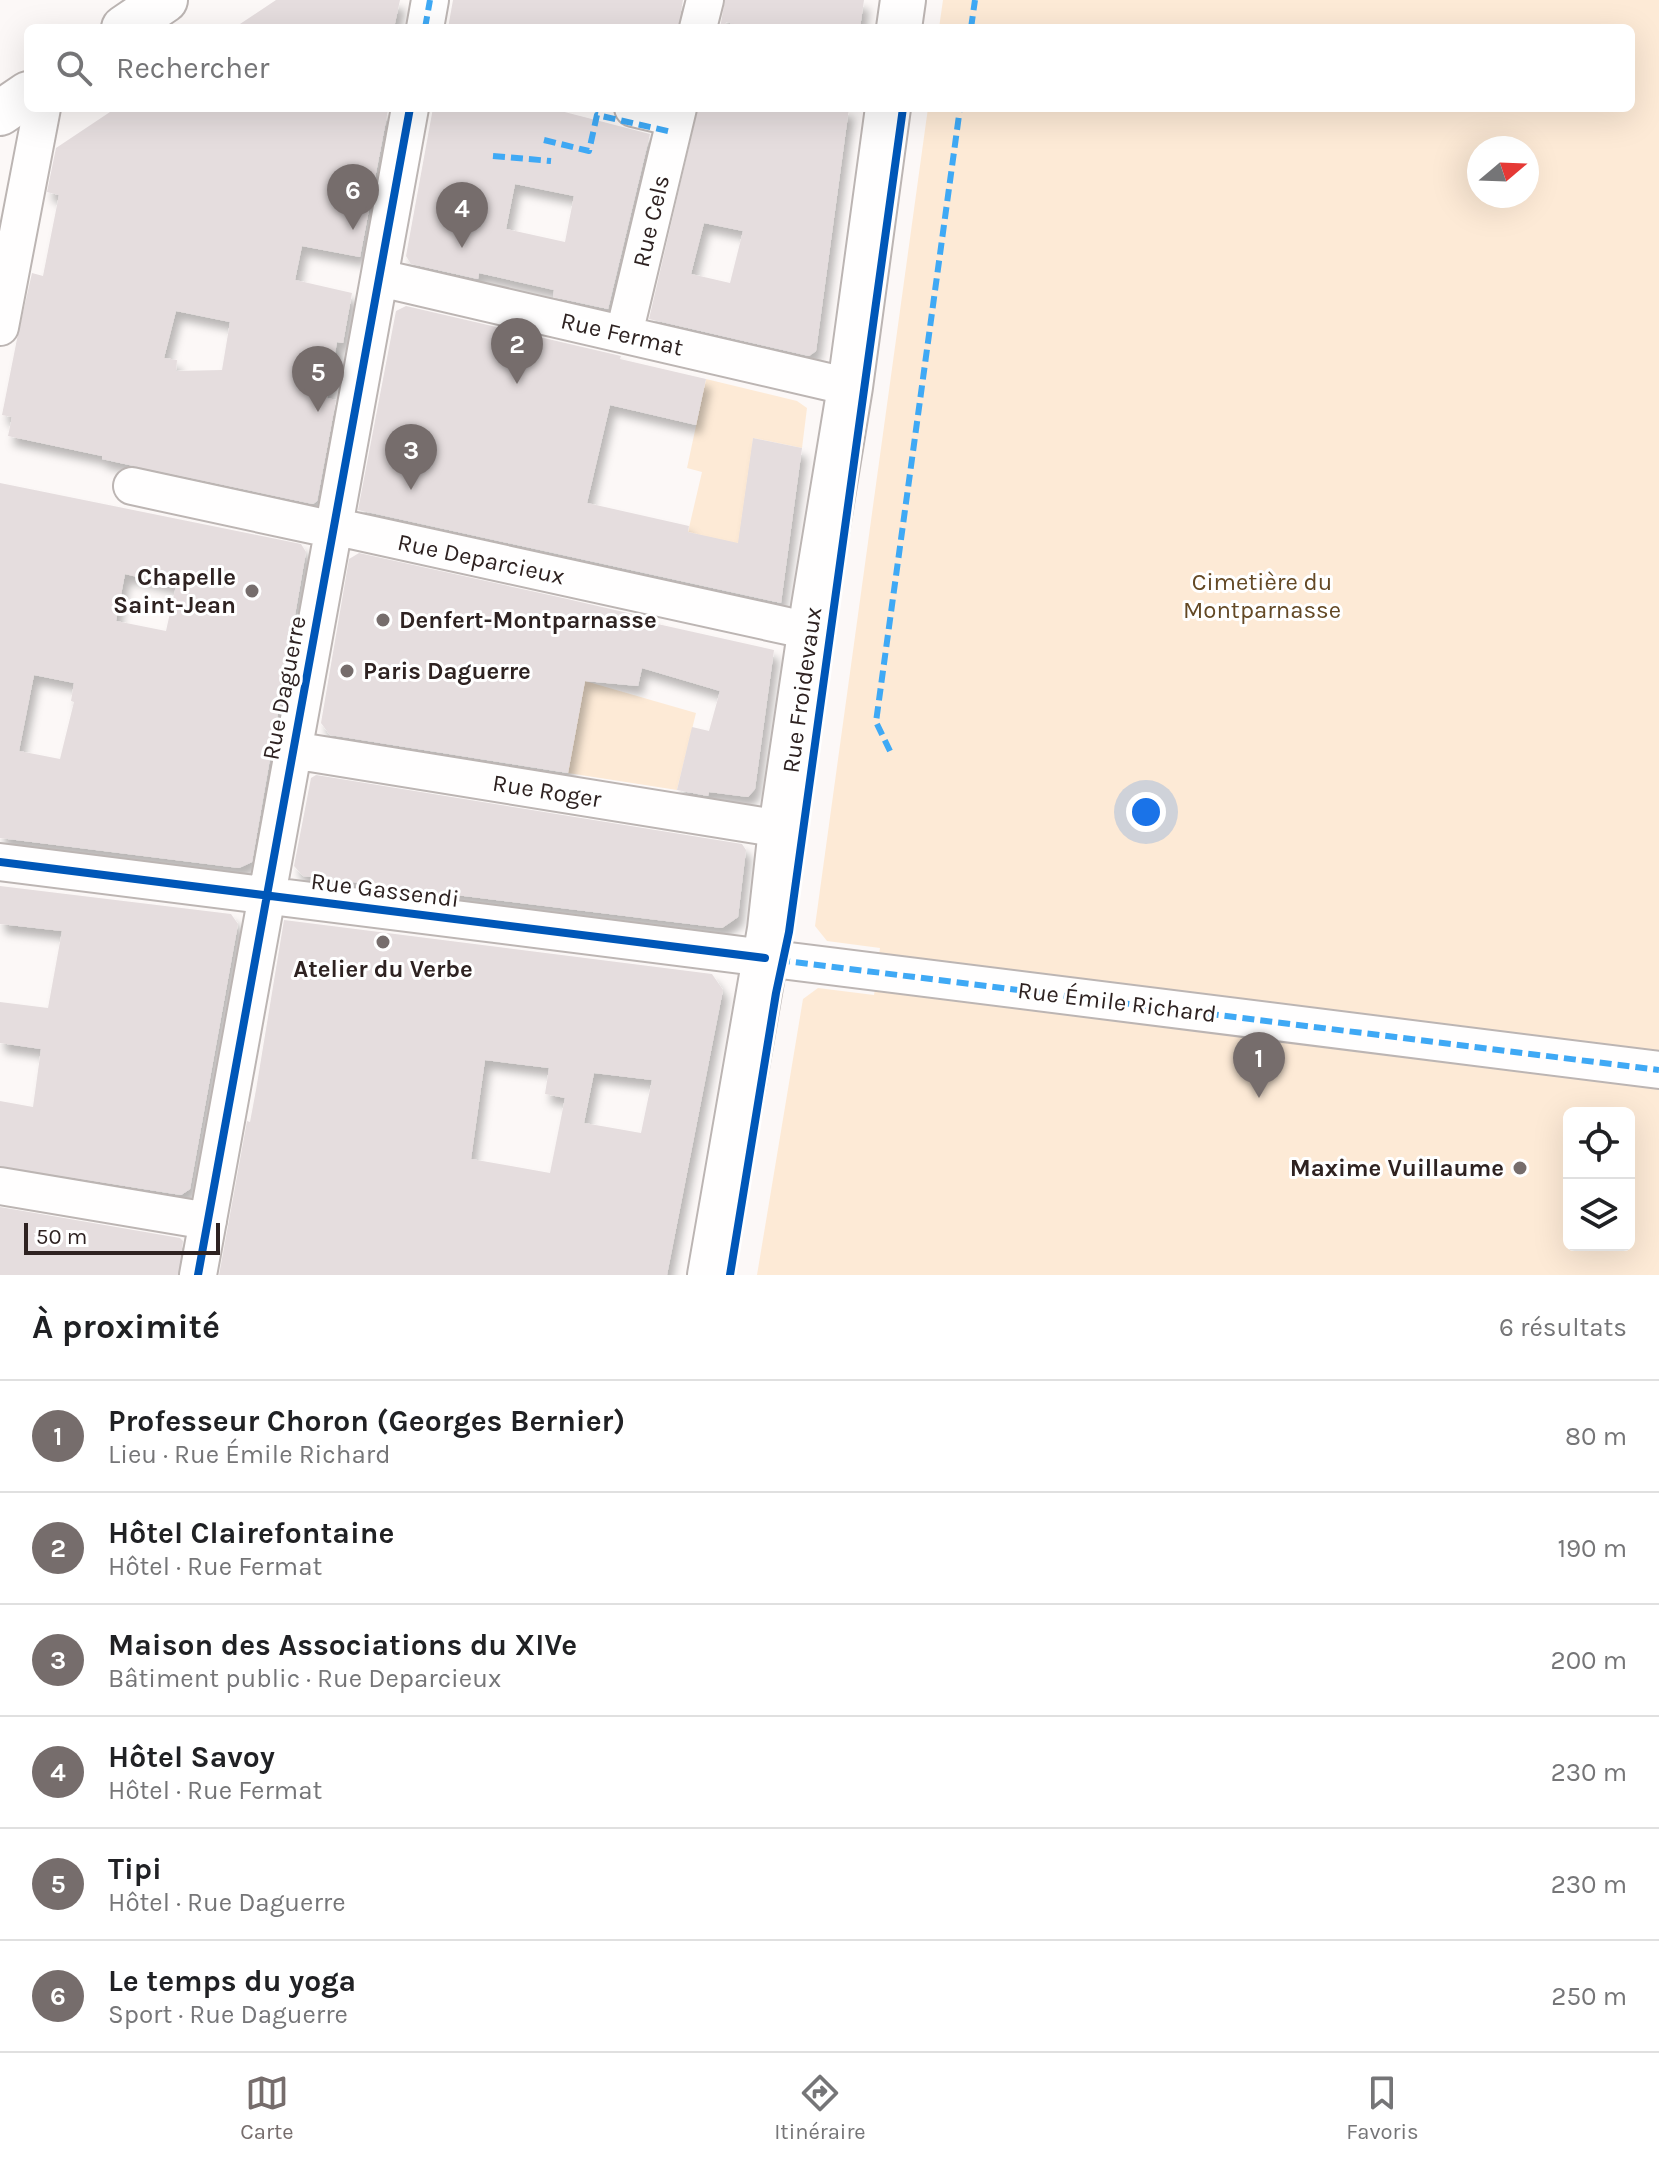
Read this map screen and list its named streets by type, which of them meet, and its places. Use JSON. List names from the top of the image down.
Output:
{
  "streets": {
    "main road": ["Rue Froidevaux"],
    "street": [
      "Rue Cels",
      "Rue Fermat",
      "Rue Deparcieux",
      "Rue Daguerre",
      "Rue Roger",
      "Rue Gassendi",
      "Rue Émile Richard"
    ]
  },
  "crossings": [
    ["Rue Cels", "Rue Fermat"],
    ["Rue Fermat", "Rue Daguerre"],
    ["Rue Fermat", "Rue Froidevaux"],
    ["Rue Deparcieux", "Rue Daguerre"],
    ["Rue Deparcieux", "Rue Froidevaux"],
    ["Rue Daguerre", "Rue Roger"],
    ["Rue Daguerre", "Rue Gassendi"],
    ["Rue Froidevaux", "Rue Roger"],
    ["Rue Froidevaux", "Rue Gassendi"],
    ["Rue Froidevaux", "Rue Émile Richard"],
    ["Rue Gassendi", "Rue Émile Richard"]
  ],
  "parks": ["Cimetière du Montparnasse"],
  "places": [
    "Chapelle Saint-Jean",
    "Denfert-Montparnasse",
    "Paris Daguerre",
    "Atelier du Verbe",
    "Maxime Vuillaume"
  ],
  "scale_bar": "50 m",
  "north": "right",
  "page": {
    "search": "Rechercher",
    "pins": [
      "6",
      "4",
      "2",
      "5",
      "3",
      "1"
    ],
    "scale": "50 m",
    "heading": ["À proximité", "6 résultats"],
    "list": [
      {
        "mark": "1",
        "name": "Professeur Choron (Georges Bernier)",
        "note": "Lieu · Rue Émile Richard",
        "value": "80 m"
      },
      {
        "mark": "2",
        "name": "Hôtel Clairefontaine",
        "note": "Hôtel · Rue Fermat",
        "value": "190 m"
      },
      {
        "mark": "3",
        "name": "Maison des Associations du XIVe",
        "note": "Bâtiment public · Rue Deparcieux",
        "value": "200 m"
      },
      {
        "mark": "4",
        "name": "Hôtel Savoy",
        "note": "Hôtel · Rue Fermat",
        "value": "230 m"
      },
      {
        "mark": "5",
        "name": "Tipi",
        "note": "Hôtel · Rue Daguerre",
        "value": "230 m"
      },
      {
        "mark": "6",
        "name": "Le temps du yoga",
        "note": "Sport · Rue Daguerre",
        "value": "250 m"
      }
    ],
    "nav": ["Carte", "Itinéraire", "Favoris"]
  }
}
